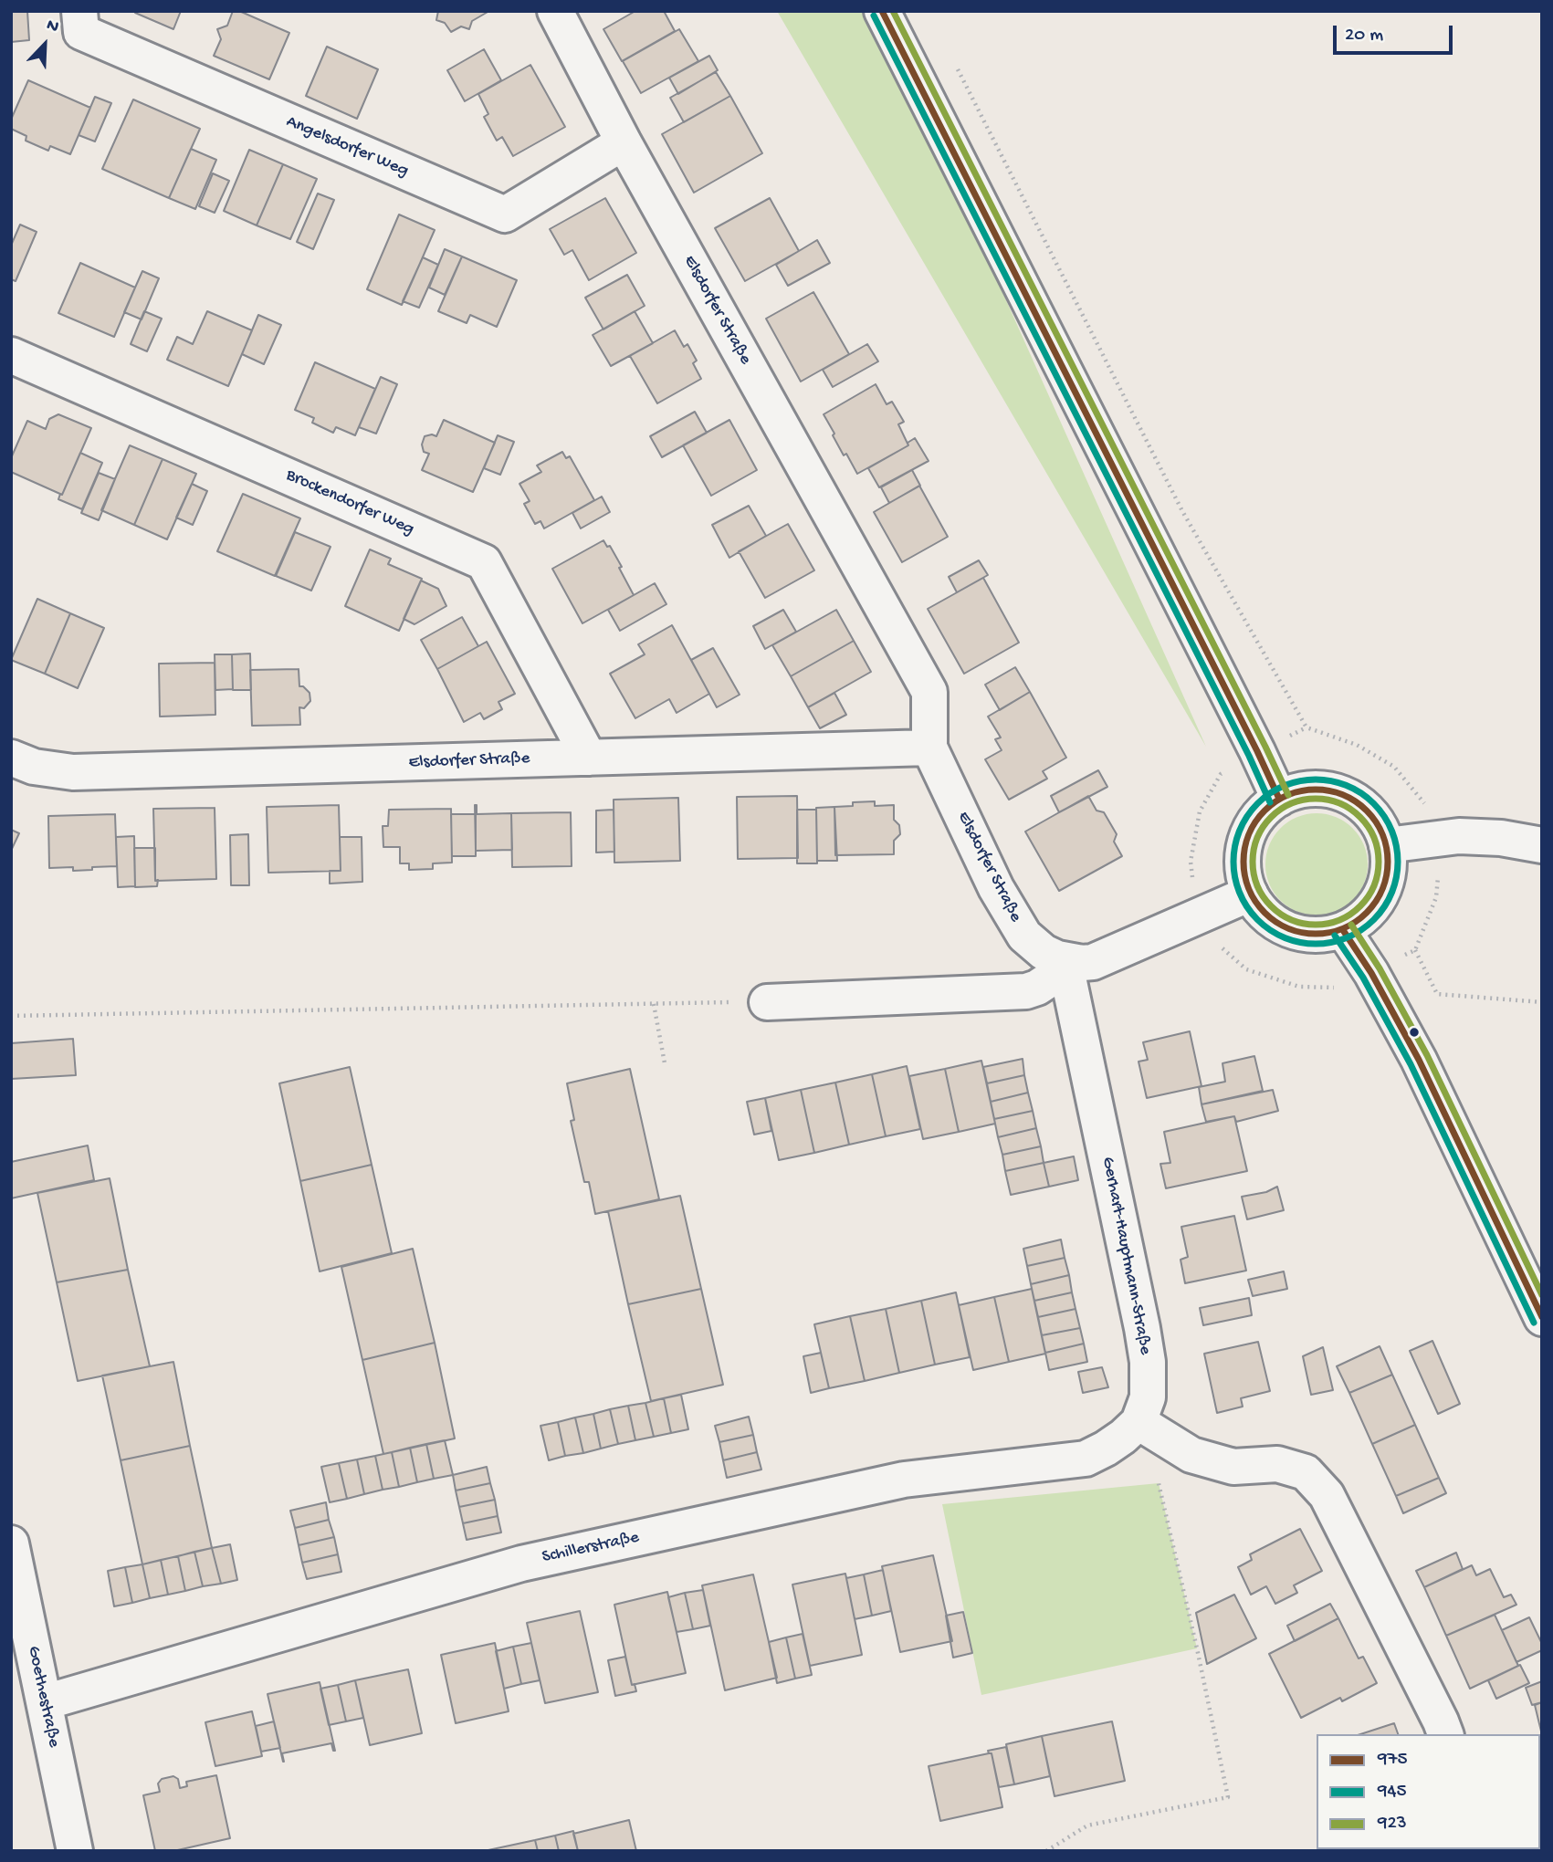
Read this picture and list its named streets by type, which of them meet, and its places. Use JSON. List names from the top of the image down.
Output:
{
  "streets": {
    "street": [
      "Angelsdorfer Weg",
      "Elsdorfer Straße",
      "Brockendorfer Weg",
      "Gerhart-Hauptmann-Straße",
      "Schillerstraße",
      "Goethestraße"
    ]
  },
  "crossings": [
    ["Angelsdorfer Weg", "Elsdorfer Straße"],
    ["Elsdorfer Straße", "Brockendorfer Weg"],
    ["Elsdorfer Straße", "Gerhart-Hauptmann-Straße"],
    ["Gerhart-Hauptmann-Straße", "Schillerstraße"],
    ["Schillerstraße", "Goethestraße"]
  ],
  "lines": ["transit line 975", "transit line 923", "transit line 945"],
  "legend": ["975", "945", "923"],
  "scale_bar": "20 m",
  "north": "top right"
}
